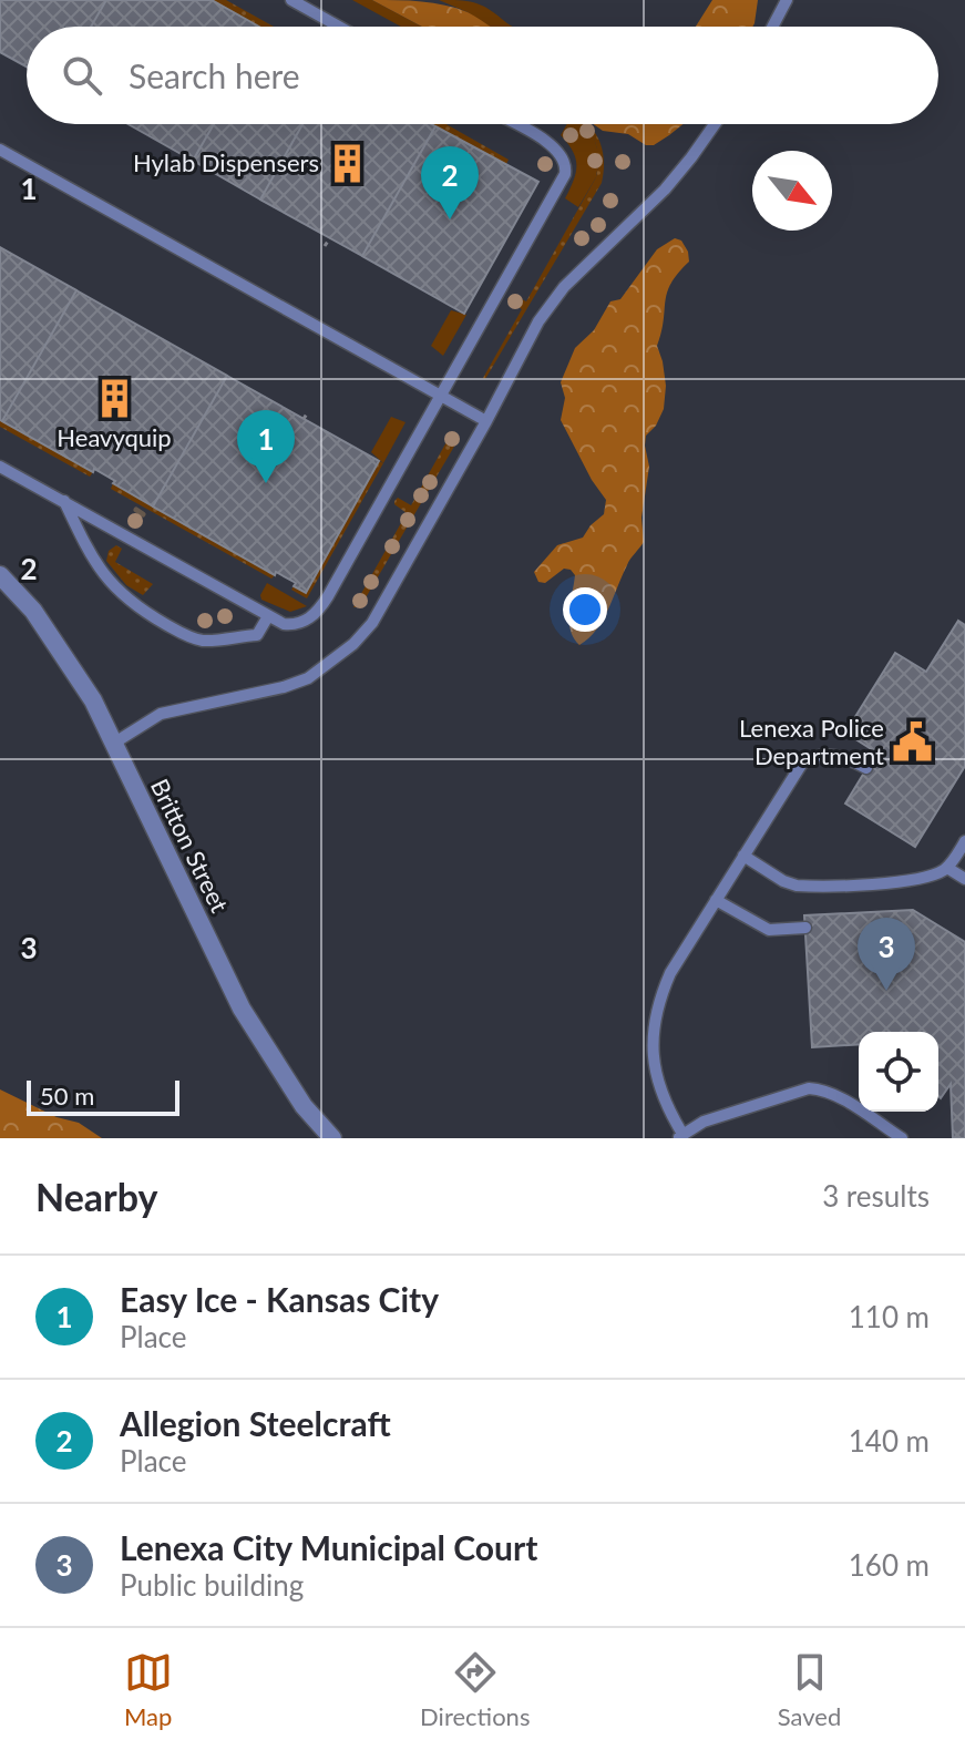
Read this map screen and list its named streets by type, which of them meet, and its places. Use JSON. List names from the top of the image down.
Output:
{
  "streets": {
    "street": ["Britton Street"]
  },
  "places": {
    "building": ["Hylab Dispensers", "Heavyquip"],
    "public building": ["Lenexa Police Department"]
  },
  "scale_bar": "50 m",
  "north": "bottom right",
  "page": {
    "search": "Search here",
    "pins": ["2", "1", "3"],
    "scale": "50 m",
    "heading": ["Nearby", "3 results"],
    "list": [
      {
        "mark": "1",
        "name": "Easy Ice - Kansas City",
        "note": "Place",
        "value": "110 m"
      },
      {
        "mark": "2",
        "name": "Allegion Steelcraft",
        "note": "Place",
        "value": "140 m"
      },
      {
        "mark": "3",
        "name": "Lenexa City Municipal Court",
        "note": "Public building",
        "value": "160 m"
      }
    ],
    "nav": ["Map", "Directions", "Saved"]
  },
  "grid": {
    "rows": ["1", "2", "3"]
  }
}
